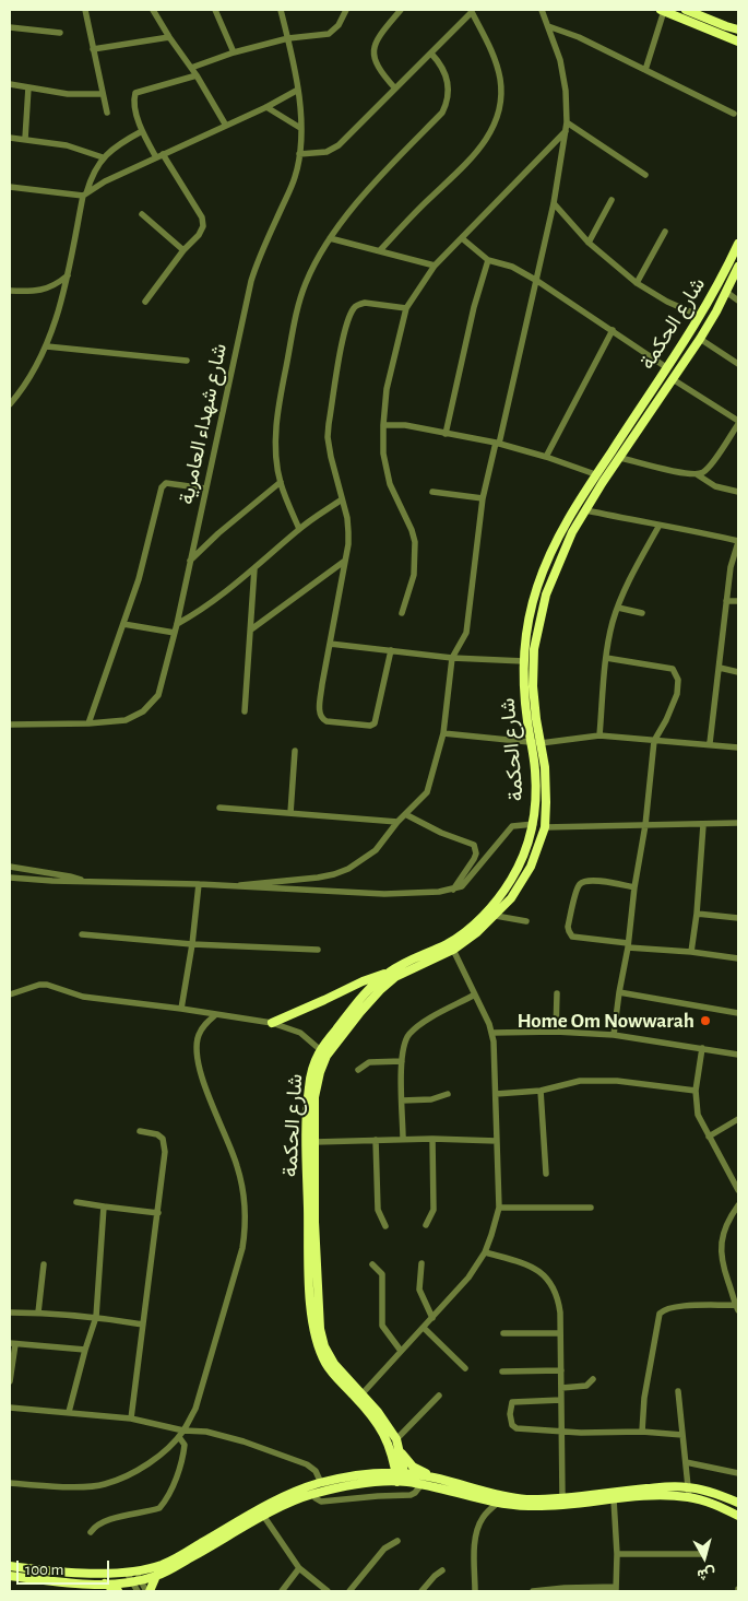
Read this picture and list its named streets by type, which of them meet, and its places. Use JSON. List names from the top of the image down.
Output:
{
  "streets": {
    "street": ["شارع الحكمة", "شارع شهداء العامرية"]
  },
  "places": ["Home Om Nowwarah"],
  "scale_bar": "100 m",
  "north": "bottom"
}
